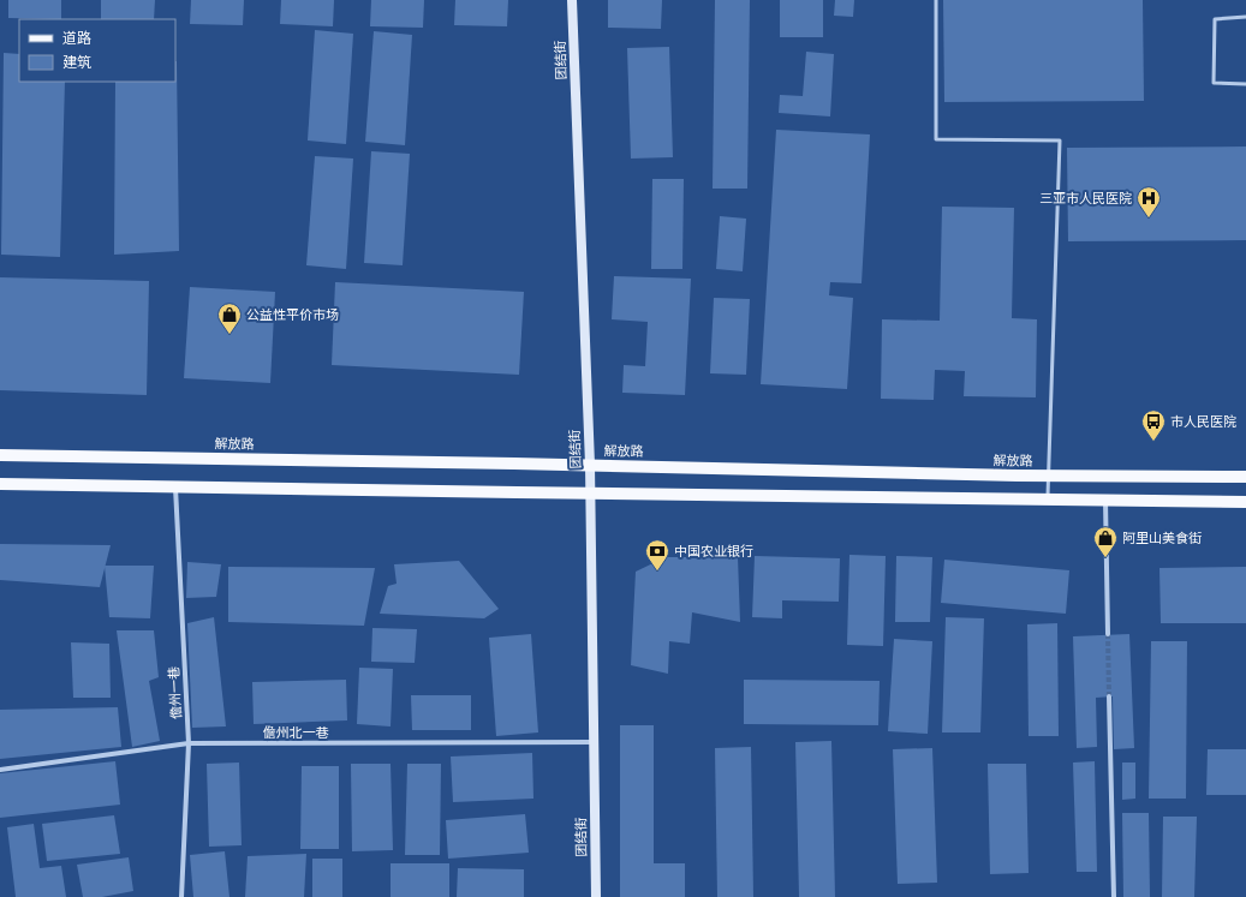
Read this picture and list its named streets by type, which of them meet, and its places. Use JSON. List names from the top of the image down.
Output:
{
  "streets": {
    "main road": ["解放路"],
    "street": ["团结街", "儋州一巷", "儋州北一巷"]
  },
  "crossings": [
    ["团结街", "解放路"],
    ["团结街", "儋州北一巷"],
    ["儋州一巷", "儋州北一巷"]
  ],
  "places": {
    "hospital": ["三亚市人民医院"],
    "shop": ["公益性平价市场", "阿里山美食街"],
    "bus stop": ["市人民医院"],
    "bank": ["中国农业银行"]
  },
  "legend": ["道路", "建筑"]
}
